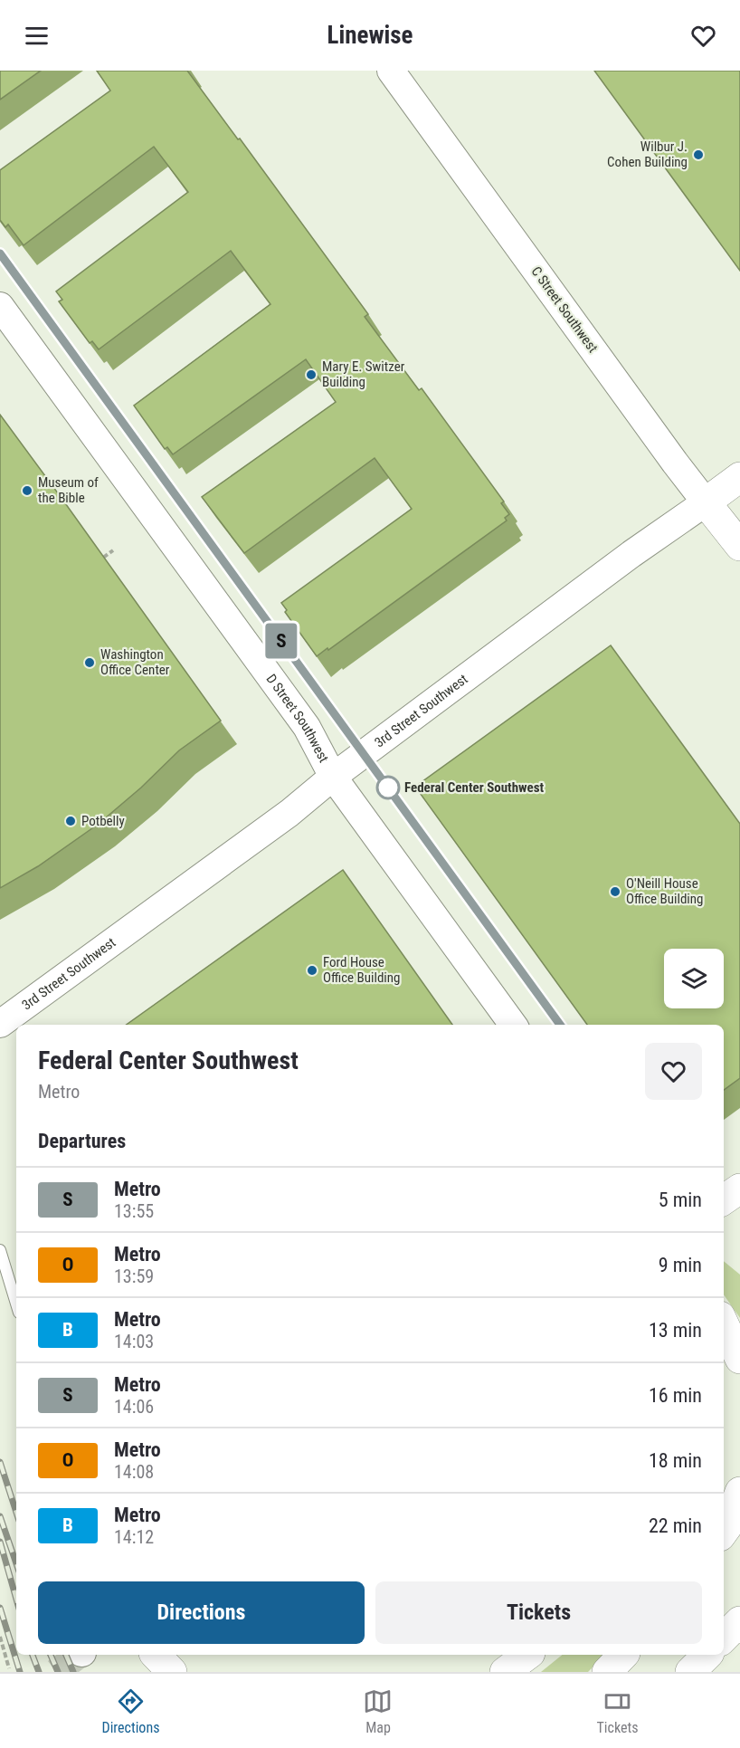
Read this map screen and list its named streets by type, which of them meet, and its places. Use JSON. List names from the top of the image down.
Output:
{
  "streets": {
    "main road": ["C Street Southwest", "3rd Street Southwest"],
    "street": ["D Street Southwest"]
  },
  "crossings": [
    ["C Street Southwest", "3rd Street Southwest"],
    ["3rd Street Southwest", "D Street Southwest"]
  ],
  "places": [
    "Wilbur J. Cohen Building",
    "Mary E. Switzer Building",
    "Museum of the Bible",
    "Washington Office Center",
    "Federal Center Southwest",
    "Potbelly",
    "O'Neill House Office Building",
    "Ford House Office Building"
  ],
  "lines": ["metro line S"],
  "page": {
    "header": "Linewise",
    "on_map": "S",
    "heading": [
      ["Federal Center Southwest", "Metro"],
      "Departures"
    ],
    "list": [
      {
        "mark": "S",
        "name": "Metro",
        "note": "13:55",
        "value": "5 min"
      },
      {
        "mark": "O",
        "name": "Metro",
        "note": "13:59",
        "value": "9 min"
      },
      {
        "mark": "B",
        "name": "Metro",
        "note": "14:03",
        "value": "13 min"
      },
      {
        "mark": "S",
        "name": "Metro",
        "note": "14:06",
        "value": "16 min"
      },
      {
        "mark": "O",
        "name": "Metro",
        "note": "14:08",
        "value": "18 min"
      },
      {
        "mark": "B",
        "name": "Metro",
        "note": "14:12",
        "value": "22 min"
      }
    ],
    "buttons": ["Directions", "Tickets"],
    "tabs": ["Directions", "Map", "Tickets"]
  }
}
